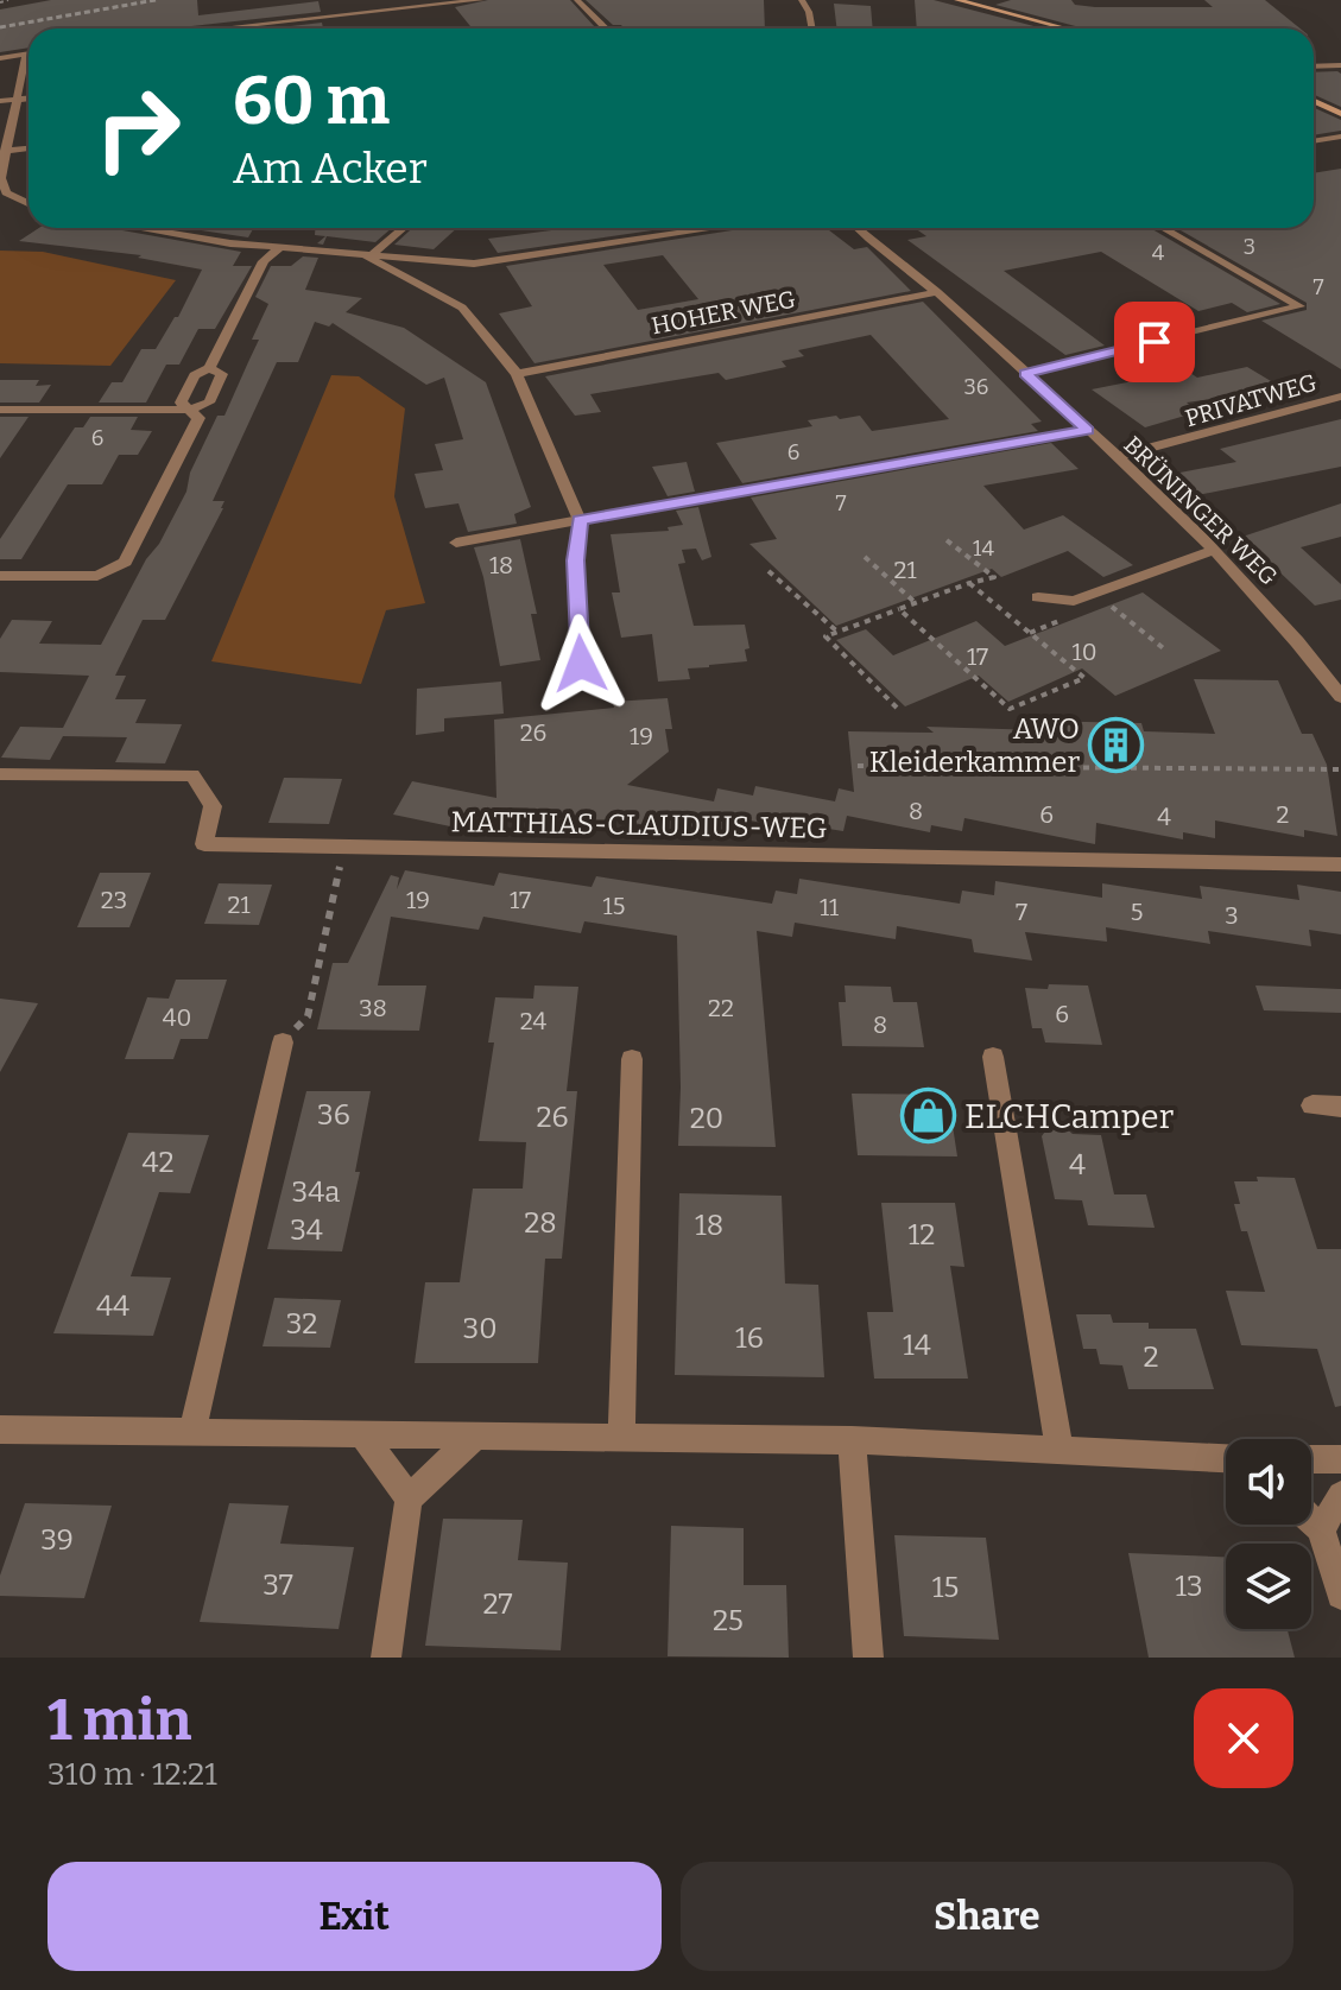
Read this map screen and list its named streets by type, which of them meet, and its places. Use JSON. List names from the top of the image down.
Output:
{
  "streets": {
    "street": [
      "HOHER WEG",
      "PRIVATWEG",
      "BRÜNINGER WEG",
      "MATTHIAS-CLAUDIUS-WEG"
    ]
  },
  "crossings": [
    ["HOHER WEG", "BRÜNINGER WEG"],
    ["PRIVATWEG", "BRÜNINGER WEG"]
  ],
  "places": {
    "building": ["AWO Kleiderkammer"],
    "shop": ["ELCHCamper"]
  },
  "house_numbers": [
    "3",
    "4",
    "7",
    "36",
    "6",
    "6",
    "7",
    "14",
    "18",
    "21",
    "10",
    "17",
    "26",
    "19",
    "8",
    "6",
    "2",
    "4",
    "23",
    "19",
    "17",
    "21",
    "15",
    "11",
    "7",
    "5",
    "3",
    "38",
    "22",
    "6",
    "40",
    "24",
    "8",
    "36",
    "26",
    "20",
    "42",
    "4",
    "34a",
    "28",
    "18",
    "34",
    "12",
    "44",
    "32",
    "30",
    "16",
    "14",
    "2",
    "39",
    "37",
    "13",
    "15",
    "27",
    "25"
  ],
  "page": {
    "turn": ["60 m", "Am Acker"],
    "heading": ["1 min", "310 m · 12:21"],
    "buttons": ["Exit", "Share"]
  }
}
